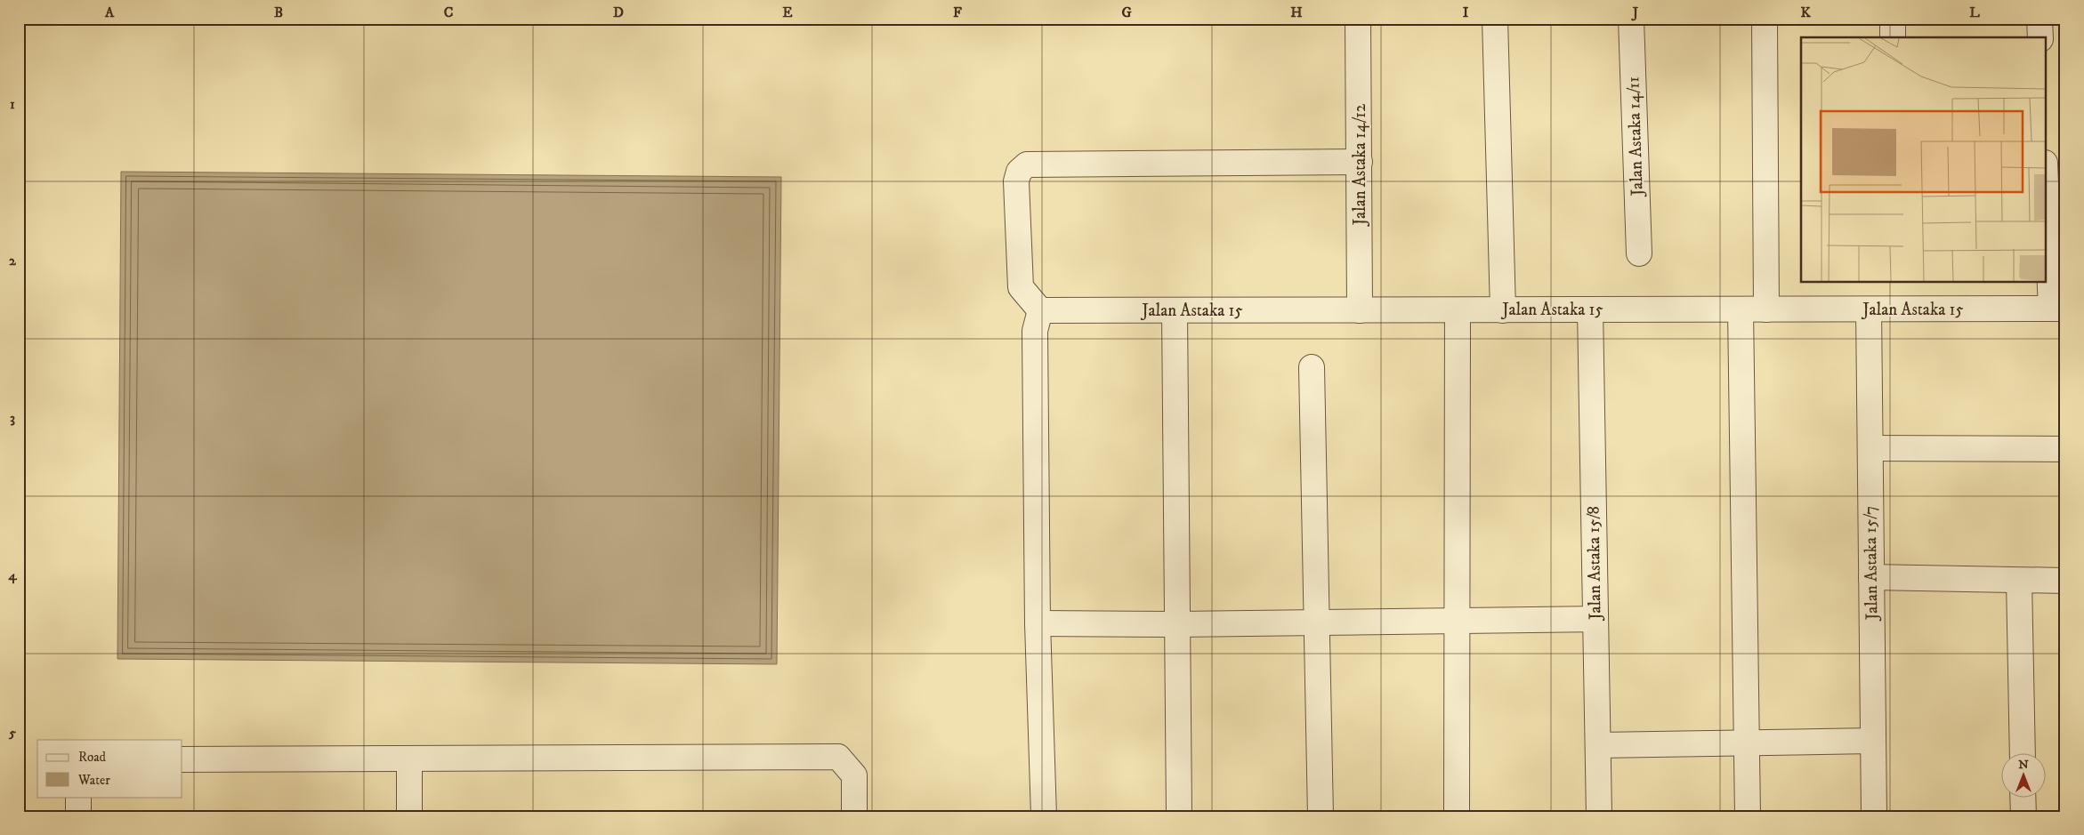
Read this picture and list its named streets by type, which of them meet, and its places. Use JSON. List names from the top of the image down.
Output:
{
  "streets": {
    "street": [
      "Jalan Astaka 14/11",
      "Jalan Astaka 14/12",
      "Jalan Astaka 15",
      "Jalan Astaka 15/8",
      "Jalan Astaka 15/7"
    ]
  },
  "crossings": [
    ["Jalan Astaka 14/12", "Jalan Astaka 15"],
    ["Jalan Astaka 15", "Jalan Astaka 15/8"],
    ["Jalan Astaka 15", "Jalan Astaka 15/7"]
  ],
  "legend": ["Road", "Water"],
  "north": "top",
  "grid": {
    "columns": [
      "A",
      "B",
      "C",
      "D",
      "E",
      "F",
      "G",
      "H",
      "I",
      "J",
      "K",
      "L"
    ],
    "rows": [
      "1",
      "2",
      "3",
      "4",
      "5"
    ]
  }
}
